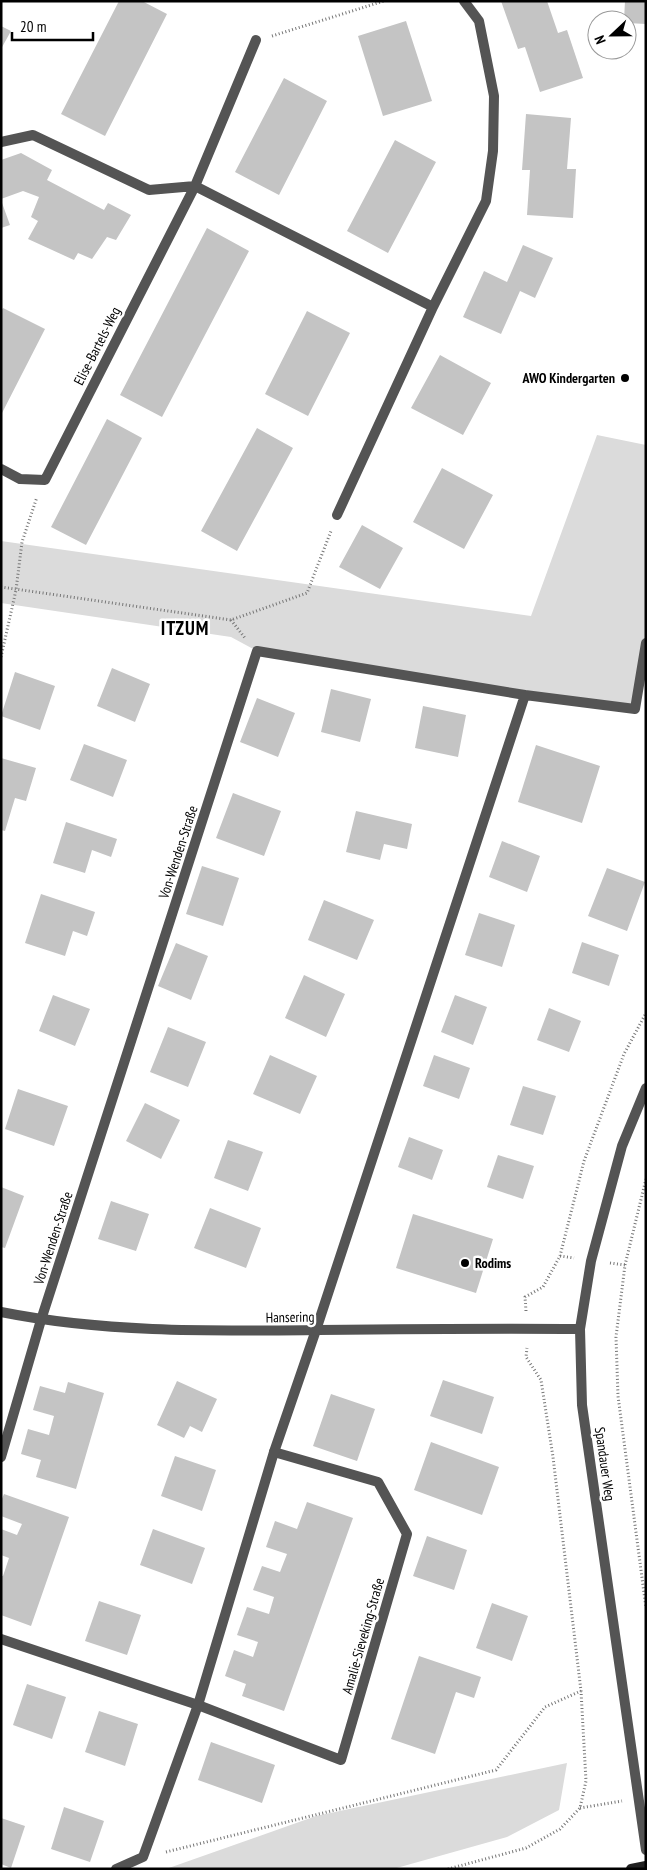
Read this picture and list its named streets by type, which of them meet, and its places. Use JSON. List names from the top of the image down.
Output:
{
  "streets": {
    "street": [
      "Elise-Bartels-Weg",
      "Von-Wenden-Straße",
      "Hansering",
      "Spandauer Weg",
      "Amalie-Sieveking-Straße"
    ]
  },
  "crossings": [
    ["Von-Wenden-Straße", "Hansering"],
    ["Hansering", "Spandauer Weg"]
  ],
  "districts": ["ITZUM"],
  "places": ["AWO Kindergarten", "Rodims"],
  "scale_bar": "20 m",
  "north": "left"
}
